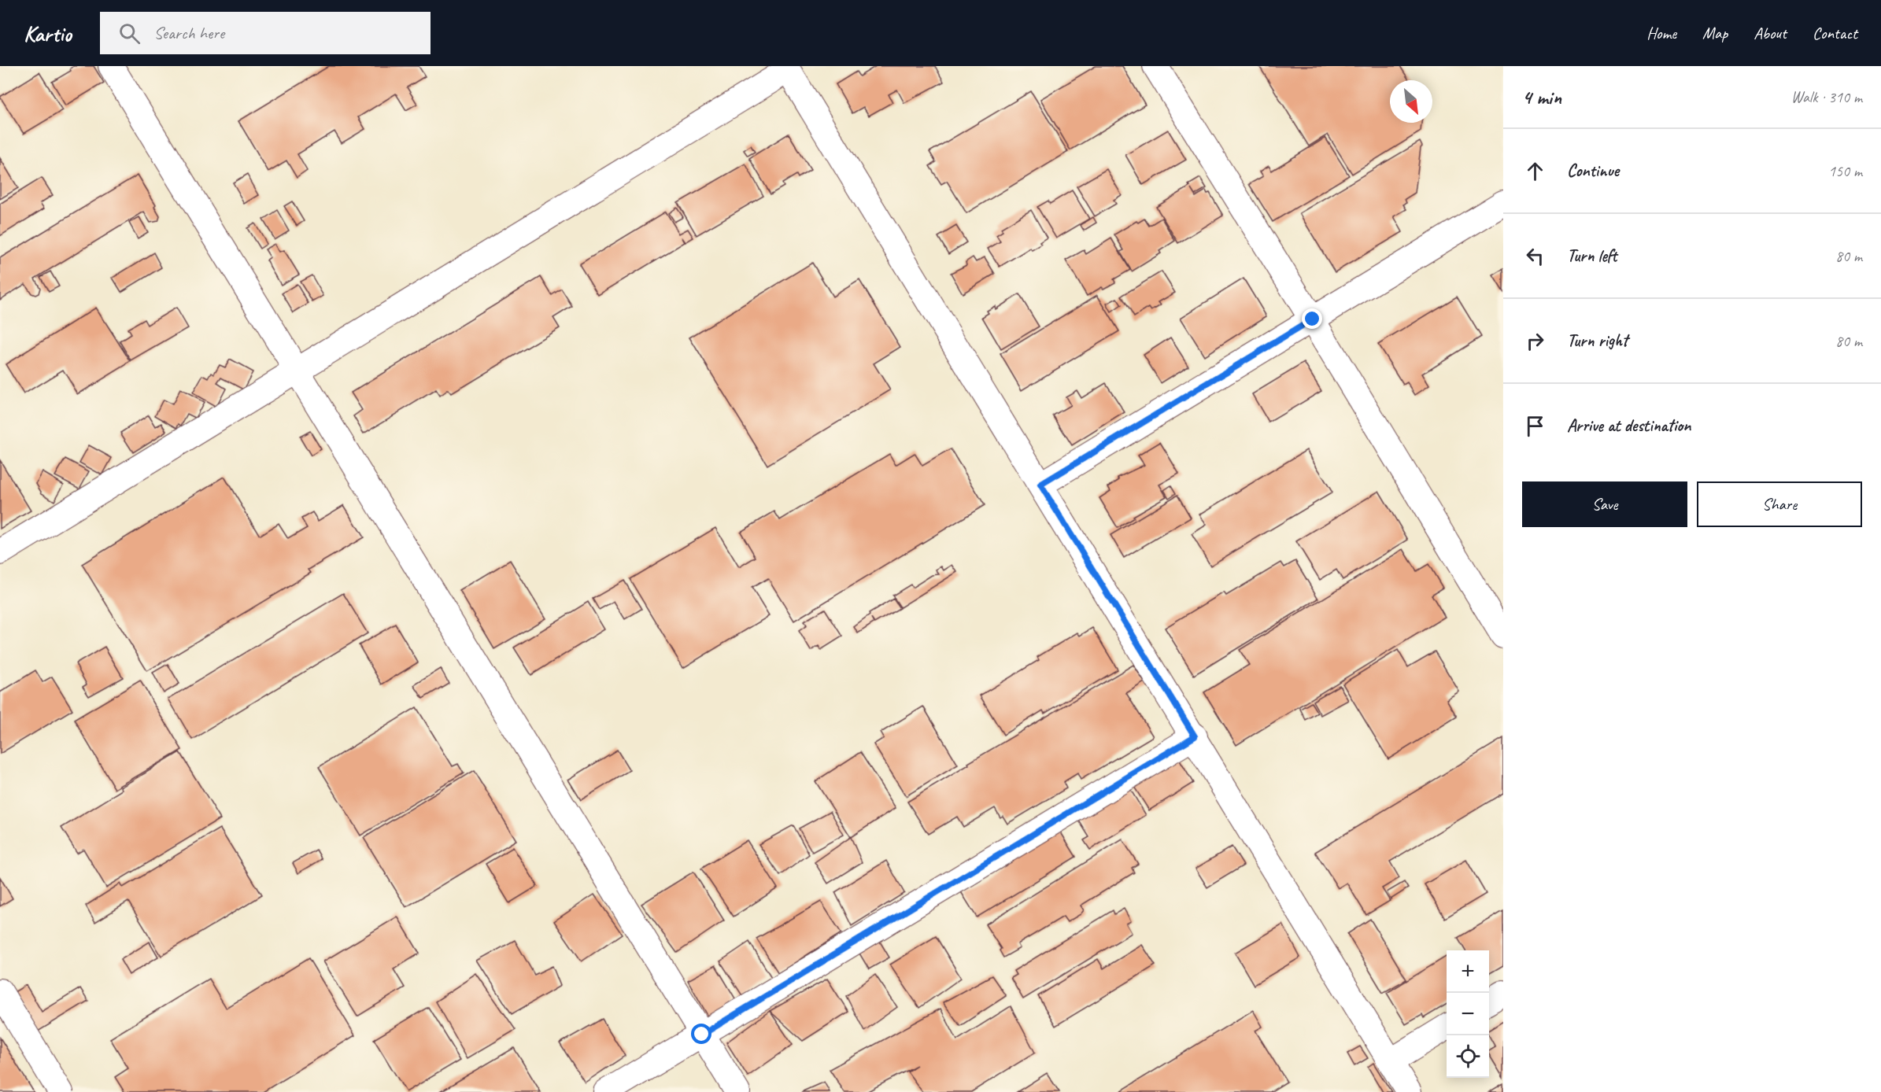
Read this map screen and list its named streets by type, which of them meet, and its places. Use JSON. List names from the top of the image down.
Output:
{
  "north": "bottom right",
  "page": {
    "header": "Kartio",
    "search": "Search here",
    "nav": [
      "Home",
      "Map",
      "About",
      "Contact"
    ],
    "heading": ["4 min", "Walk · 310 m"],
    "list": [
      ["Continue", "150 m"],
      ["Turn left", "80 m"],
      ["Turn right", "80 m"],
      "Arrive at destination"
    ],
    "buttons": ["Save", "Share"],
    "map_buttons": ["+", "−"]
  }
}
